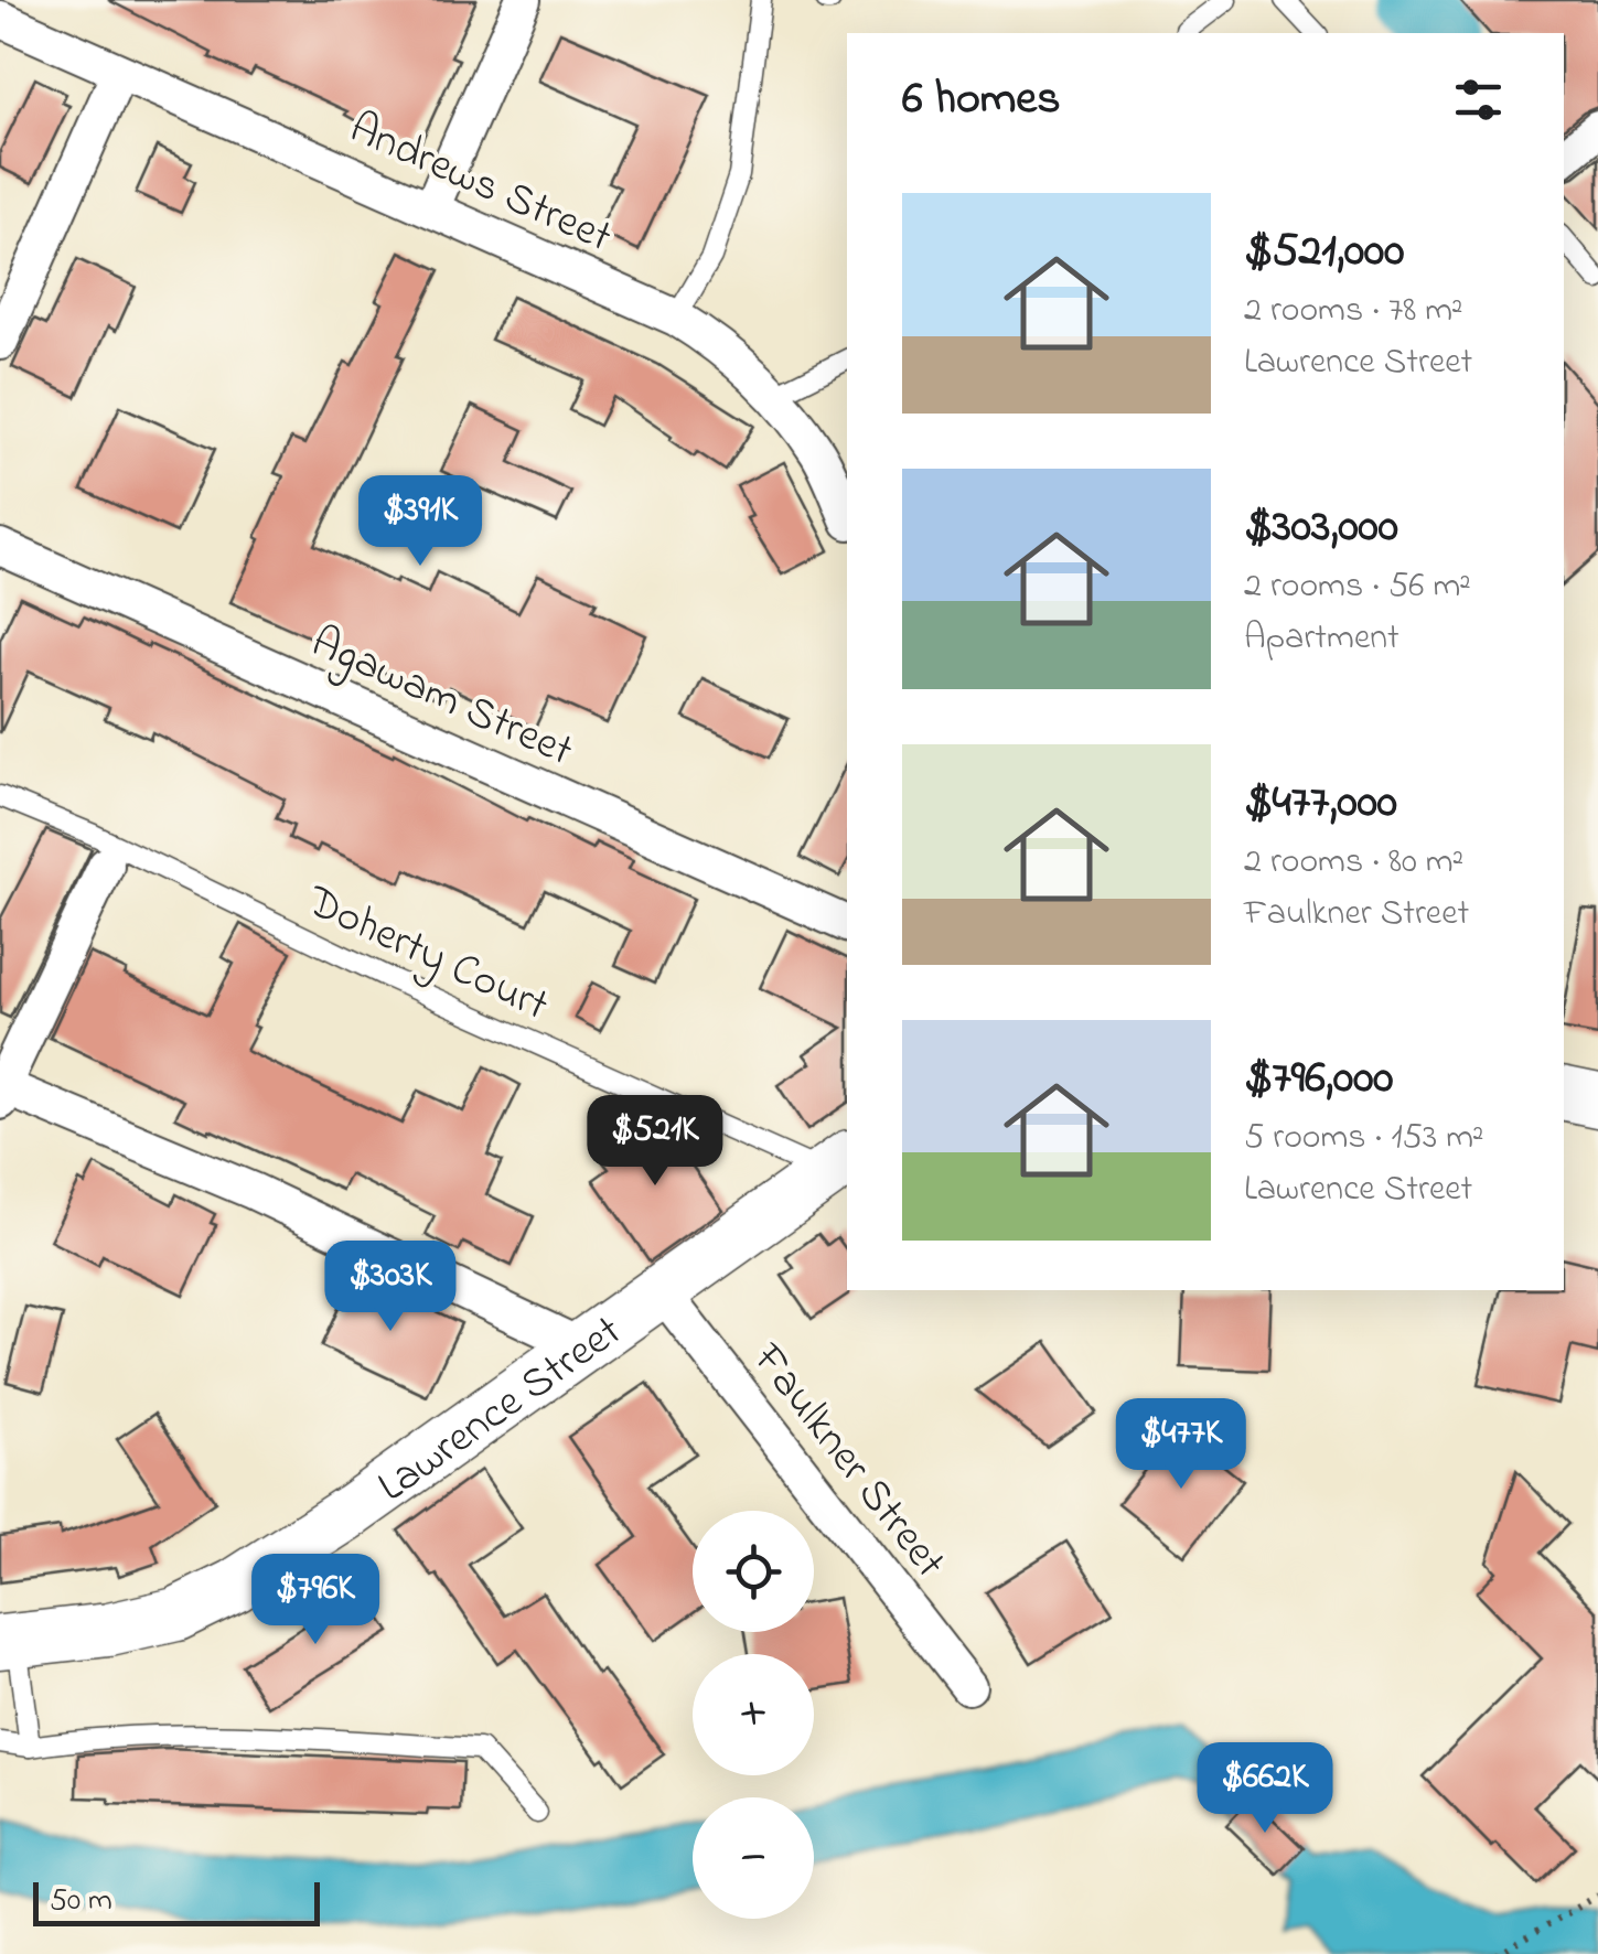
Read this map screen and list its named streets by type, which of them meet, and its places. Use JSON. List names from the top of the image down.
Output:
{
  "streets": {
    "main road": ["Lawrence Street"],
    "street": ["Andrews Street", "Agawam Street", "Faulkner Street"],
    "lane": ["Doherty Court"]
  },
  "crossings": [
    ["Doherty Court", "Lawrence Street"],
    ["Lawrence Street", "Faulkner Street"]
  ],
  "scale_bar": "50 m",
  "page": {
    "heading": "6 homes",
    "list": [
      {
        "name": "$521,000",
        "note": "2 rooms · 78 m² · Lawrence Street"
      },
      {
        "name": "$303,000",
        "note": "2 rooms · 56 m² · Apartment"
      },
      {
        "name": "$477,000",
        "note": "2 rooms · 80 m² · Faulkner Street"
      },
      {
        "name": "$796,000",
        "note": "5 rooms · 153 m² · Lawrence Street"
      }
    ],
    "price": [
      "$391K",
      "$521K",
      "$303K",
      "$477K",
      "$796K",
      "$662K"
    ],
    "map_buttons": ["+", "−"],
    "scale": "50 m"
  }
}
